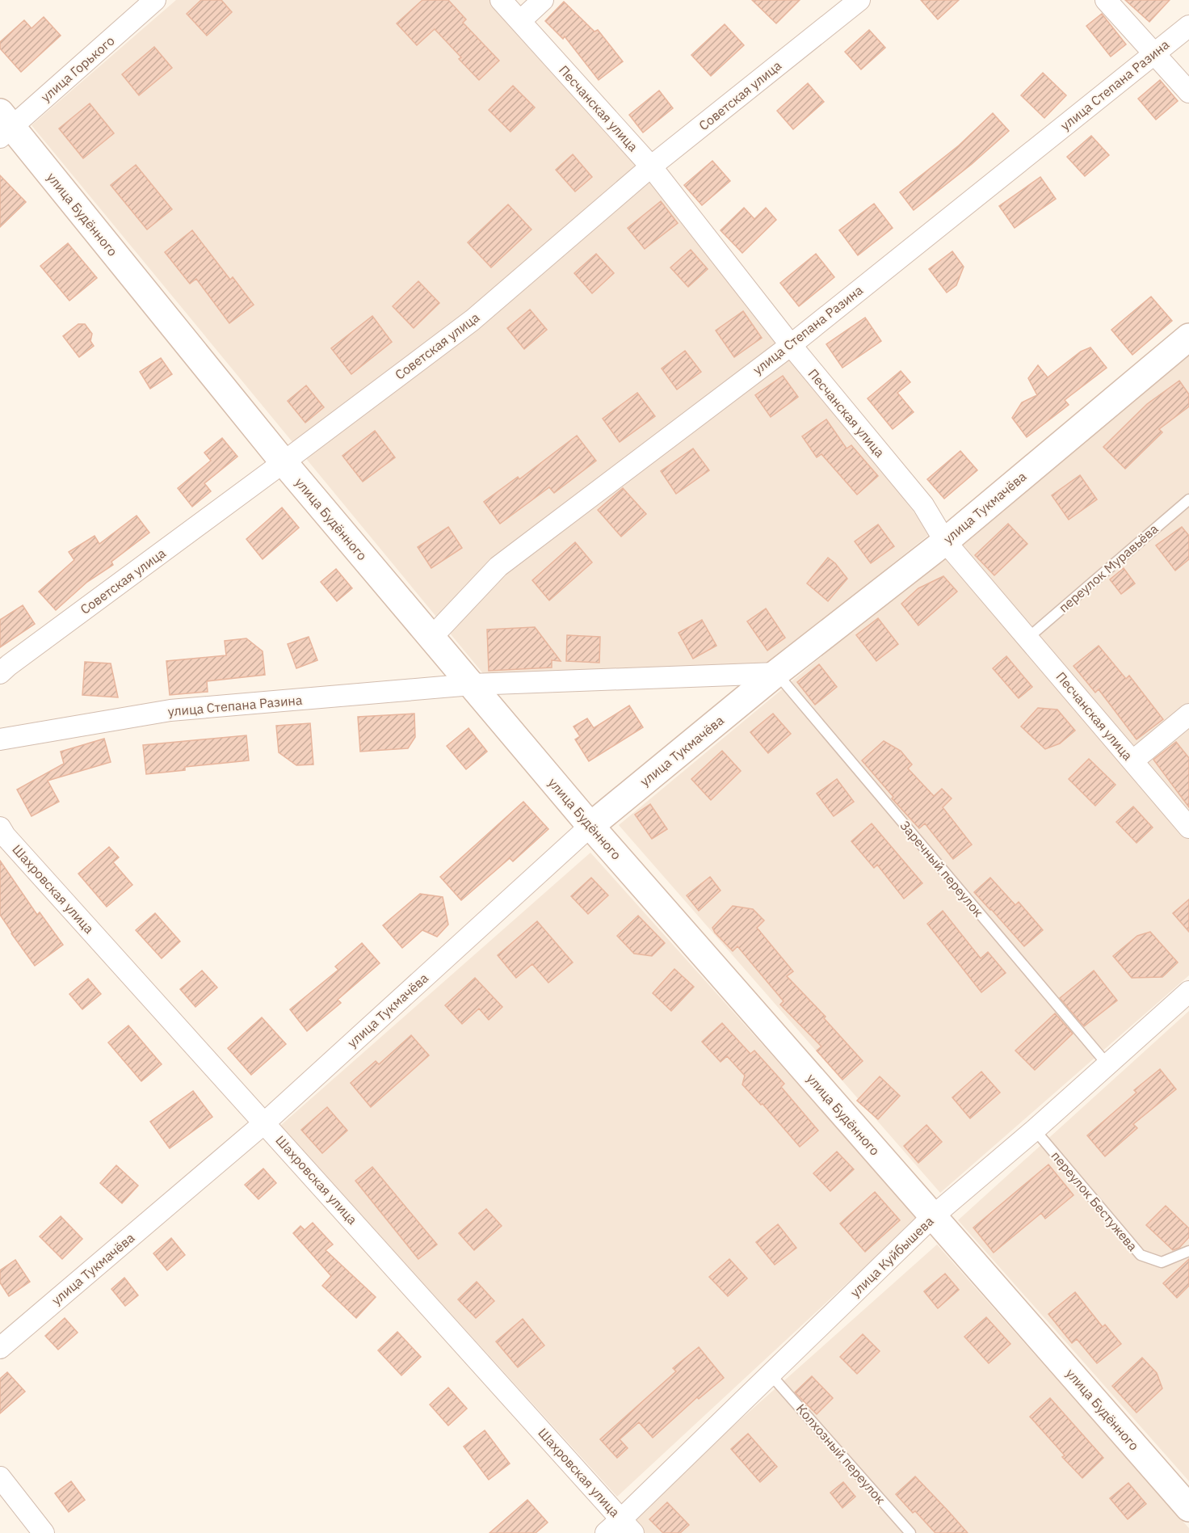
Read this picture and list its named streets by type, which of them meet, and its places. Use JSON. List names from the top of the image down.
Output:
{
  "streets": {
    "street": [
      "улица Горького",
      "улица Степана Разина",
      "Советская улица",
      "Песчанская улица",
      "улица Будённого",
      "улица Тукмачёва",
      "Шахровская улица",
      "улица Куйбышева"
    ],
    "lane": [
      "переулок Муравьёва",
      "Заречный переулок",
      "переулок Бестужева",
      "Колхозный переулок"
    ]
  },
  "crossings": [
    ["улица Горького", "улица Будённого"],
    ["улица Степана Разина", "Песчанская улица"],
    ["улица Степана Разина", "улица Будённого"],
    ["Советская улица", "Песчанская улица"],
    ["Советская улица", "улица Будённого"],
    ["Песчанская улица", "улица Тукмачёва"],
    ["Песчанская улица", "переулок Муравьёва"],
    ["улица Будённого", "улица Тукмачёва"],
    ["улица Будённого", "улица Куйбышева"],
    ["улица Тукмачёва", "Заречный переулок"],
    ["улица Тукмачёва", "Шахровская улица"],
    ["Заречный переулок", "улица Куйбышева"],
    ["Шахровская улица", "улица Куйбышева"],
    ["переулок Бестужева", "улица Куйбышева"],
    ["улица Куйбышева", "Колхозный переулок"]
  ]
}
